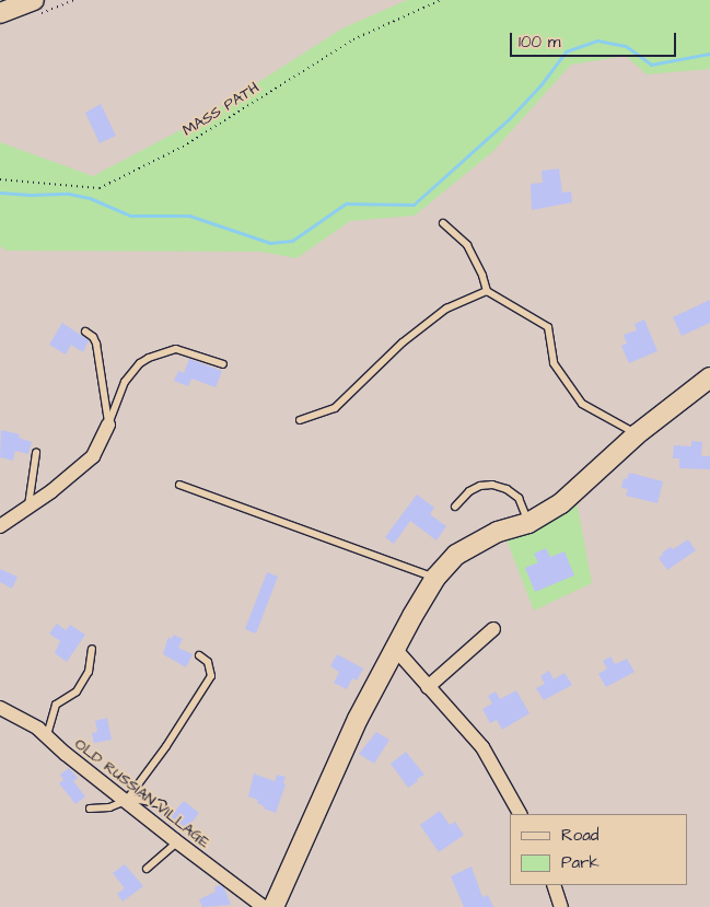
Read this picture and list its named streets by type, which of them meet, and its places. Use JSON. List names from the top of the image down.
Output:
{
  "streets": {
    "street": ["OLD RUSSIAN VILLAGE"],
    "path": ["MASS PATH"]
  },
  "legend": ["Road", "Park"],
  "scale_bar": "100 m"
}
